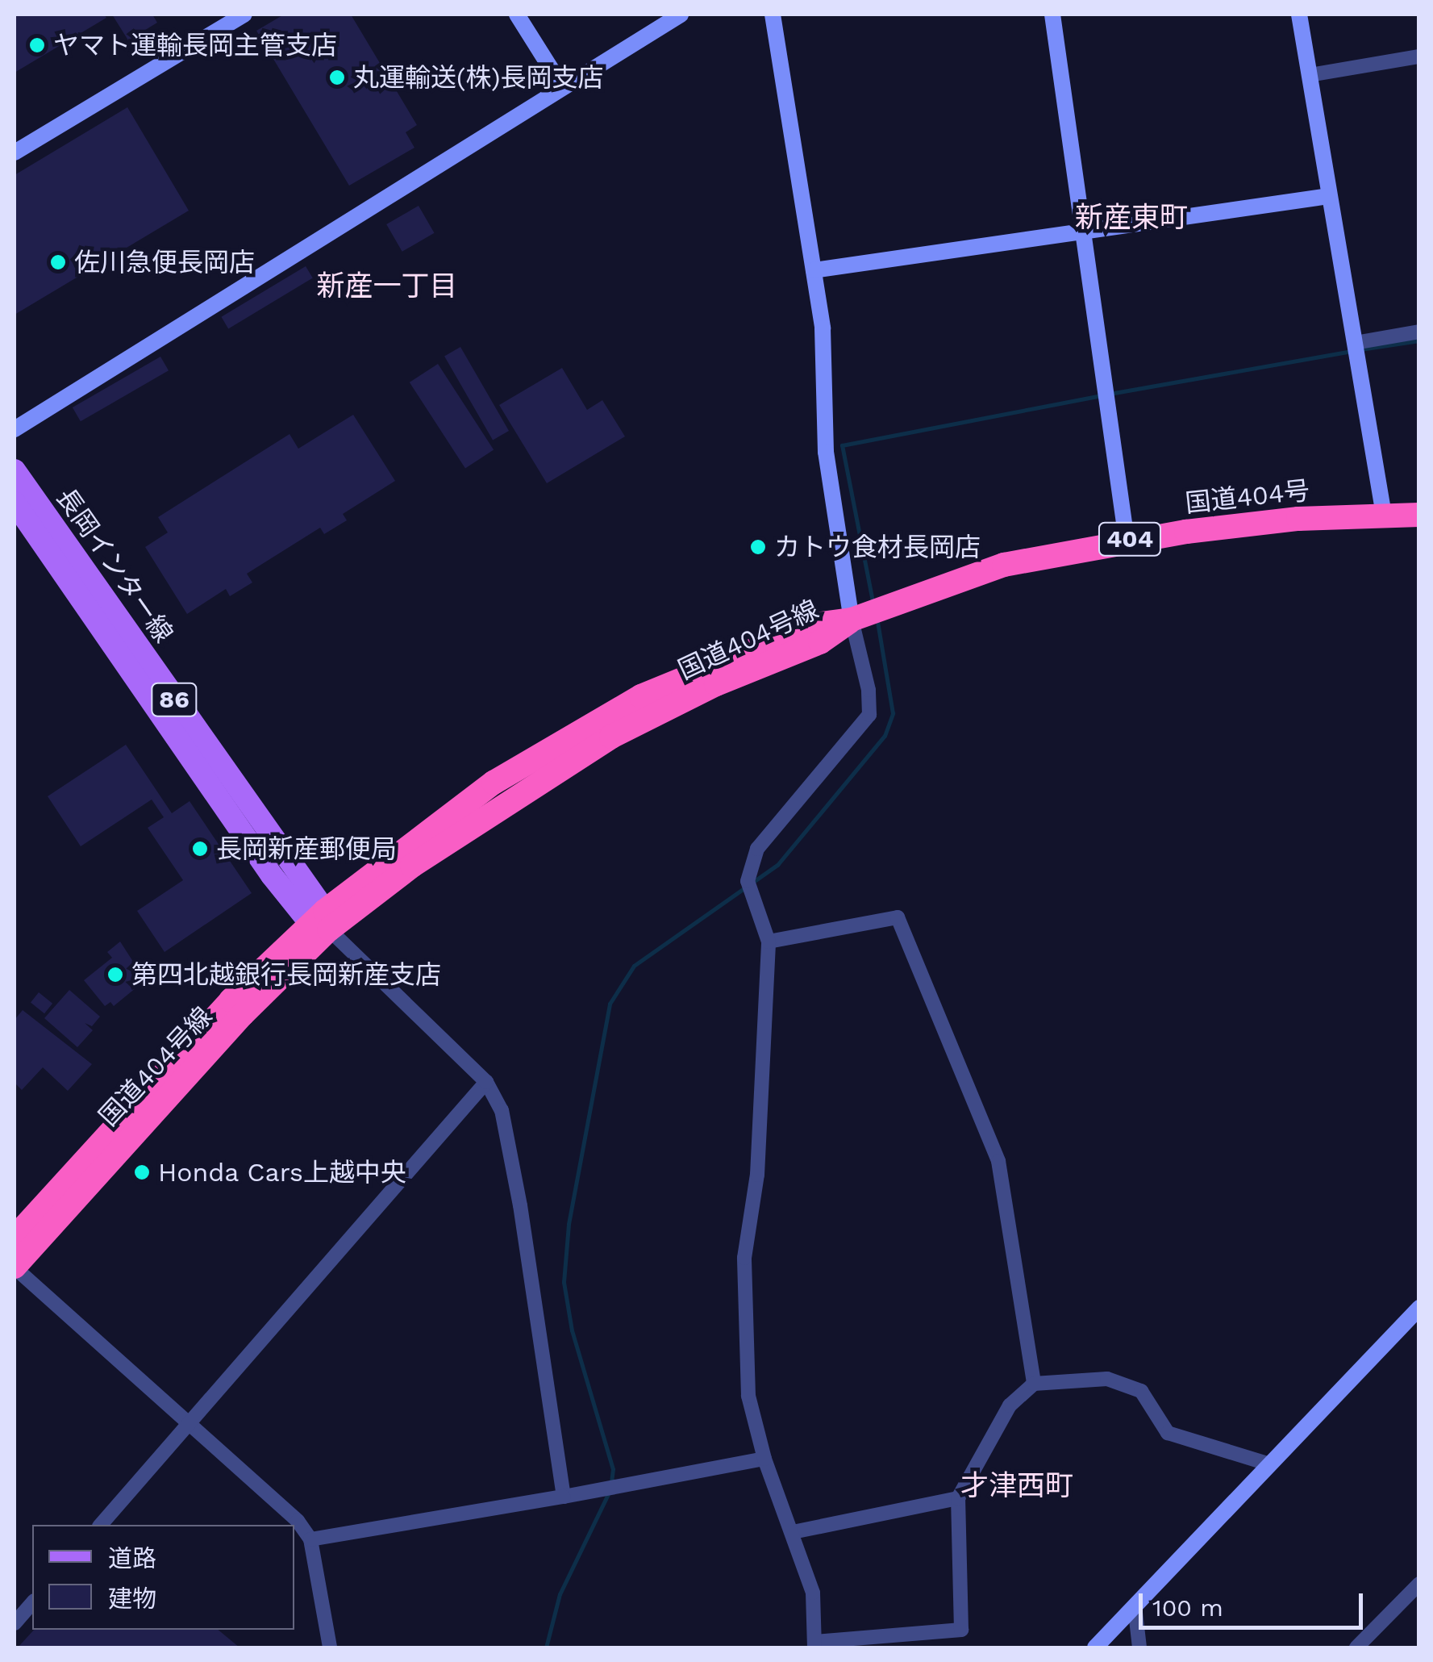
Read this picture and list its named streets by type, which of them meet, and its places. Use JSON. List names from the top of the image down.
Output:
{
  "streets": {
    "highway": ["国道404号", "404", "国道404号線"],
    "main road": ["長岡インター線", "86"]
  },
  "crossings": [
    ["国道404号", "国道404号線"],
    ["長岡インター線", "国道404号線"]
  ],
  "districts": ["新産東町", "新産一丁目", "才津西町"],
  "places": [
    "ヤマト運輸長岡主管支店",
    "丸運輸送(株)長岡支店",
    "佐川急便長岡店",
    "カトウ食材長岡店",
    "長岡新産郵便局",
    "第四北越銀行長岡新産支店",
    "Honda Cars上越中央"
  ],
  "legend": ["道路", "建物"],
  "scale_bar": "100 m"
}
